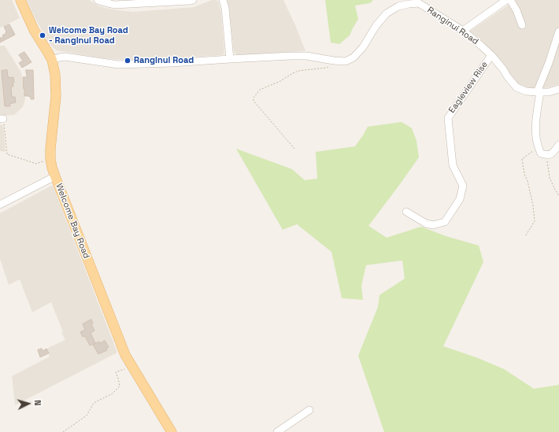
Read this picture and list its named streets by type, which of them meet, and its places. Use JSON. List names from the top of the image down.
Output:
{
  "streets": {
    "main road": ["Welcome Bay Road"],
    "street": ["Ranginui Road", "Eagleview Rise"]
  },
  "crossings": [
    ["Ranginui Road", "Eagleview Rise"],
    ["Ranginui Road", "Welcome Bay Road"]
  ],
  "places": ["Welcome Bay Road - Ranginui Road", "Ranginui Road"],
  "north": "right"
}
